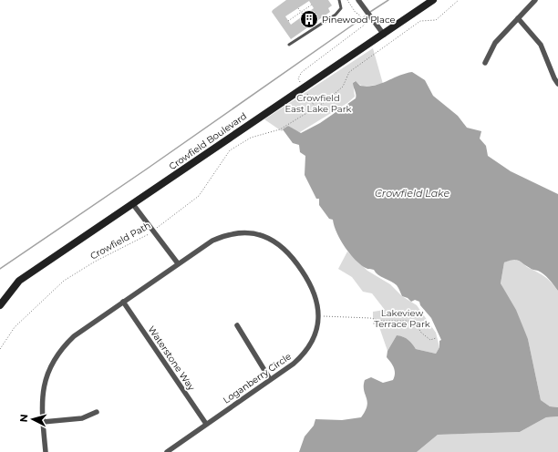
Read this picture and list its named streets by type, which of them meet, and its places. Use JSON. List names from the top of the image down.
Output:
{
  "streets": {
    "main road": ["Crowfield Boulevard"],
    "street": ["Waterstone Way", "Loganberry Circle"],
    "path": ["Crowfield Path"]
  },
  "crossings": [
    ["Waterstone Way", "Loganberry Circle"]
  ],
  "water": ["Crowfield Lake"],
  "parks": ["Crowfield East Lake Park", "Lakeview Terrace Park"],
  "places": {
    "building": ["Pinewood Place"]
  },
  "north": "left"
}
